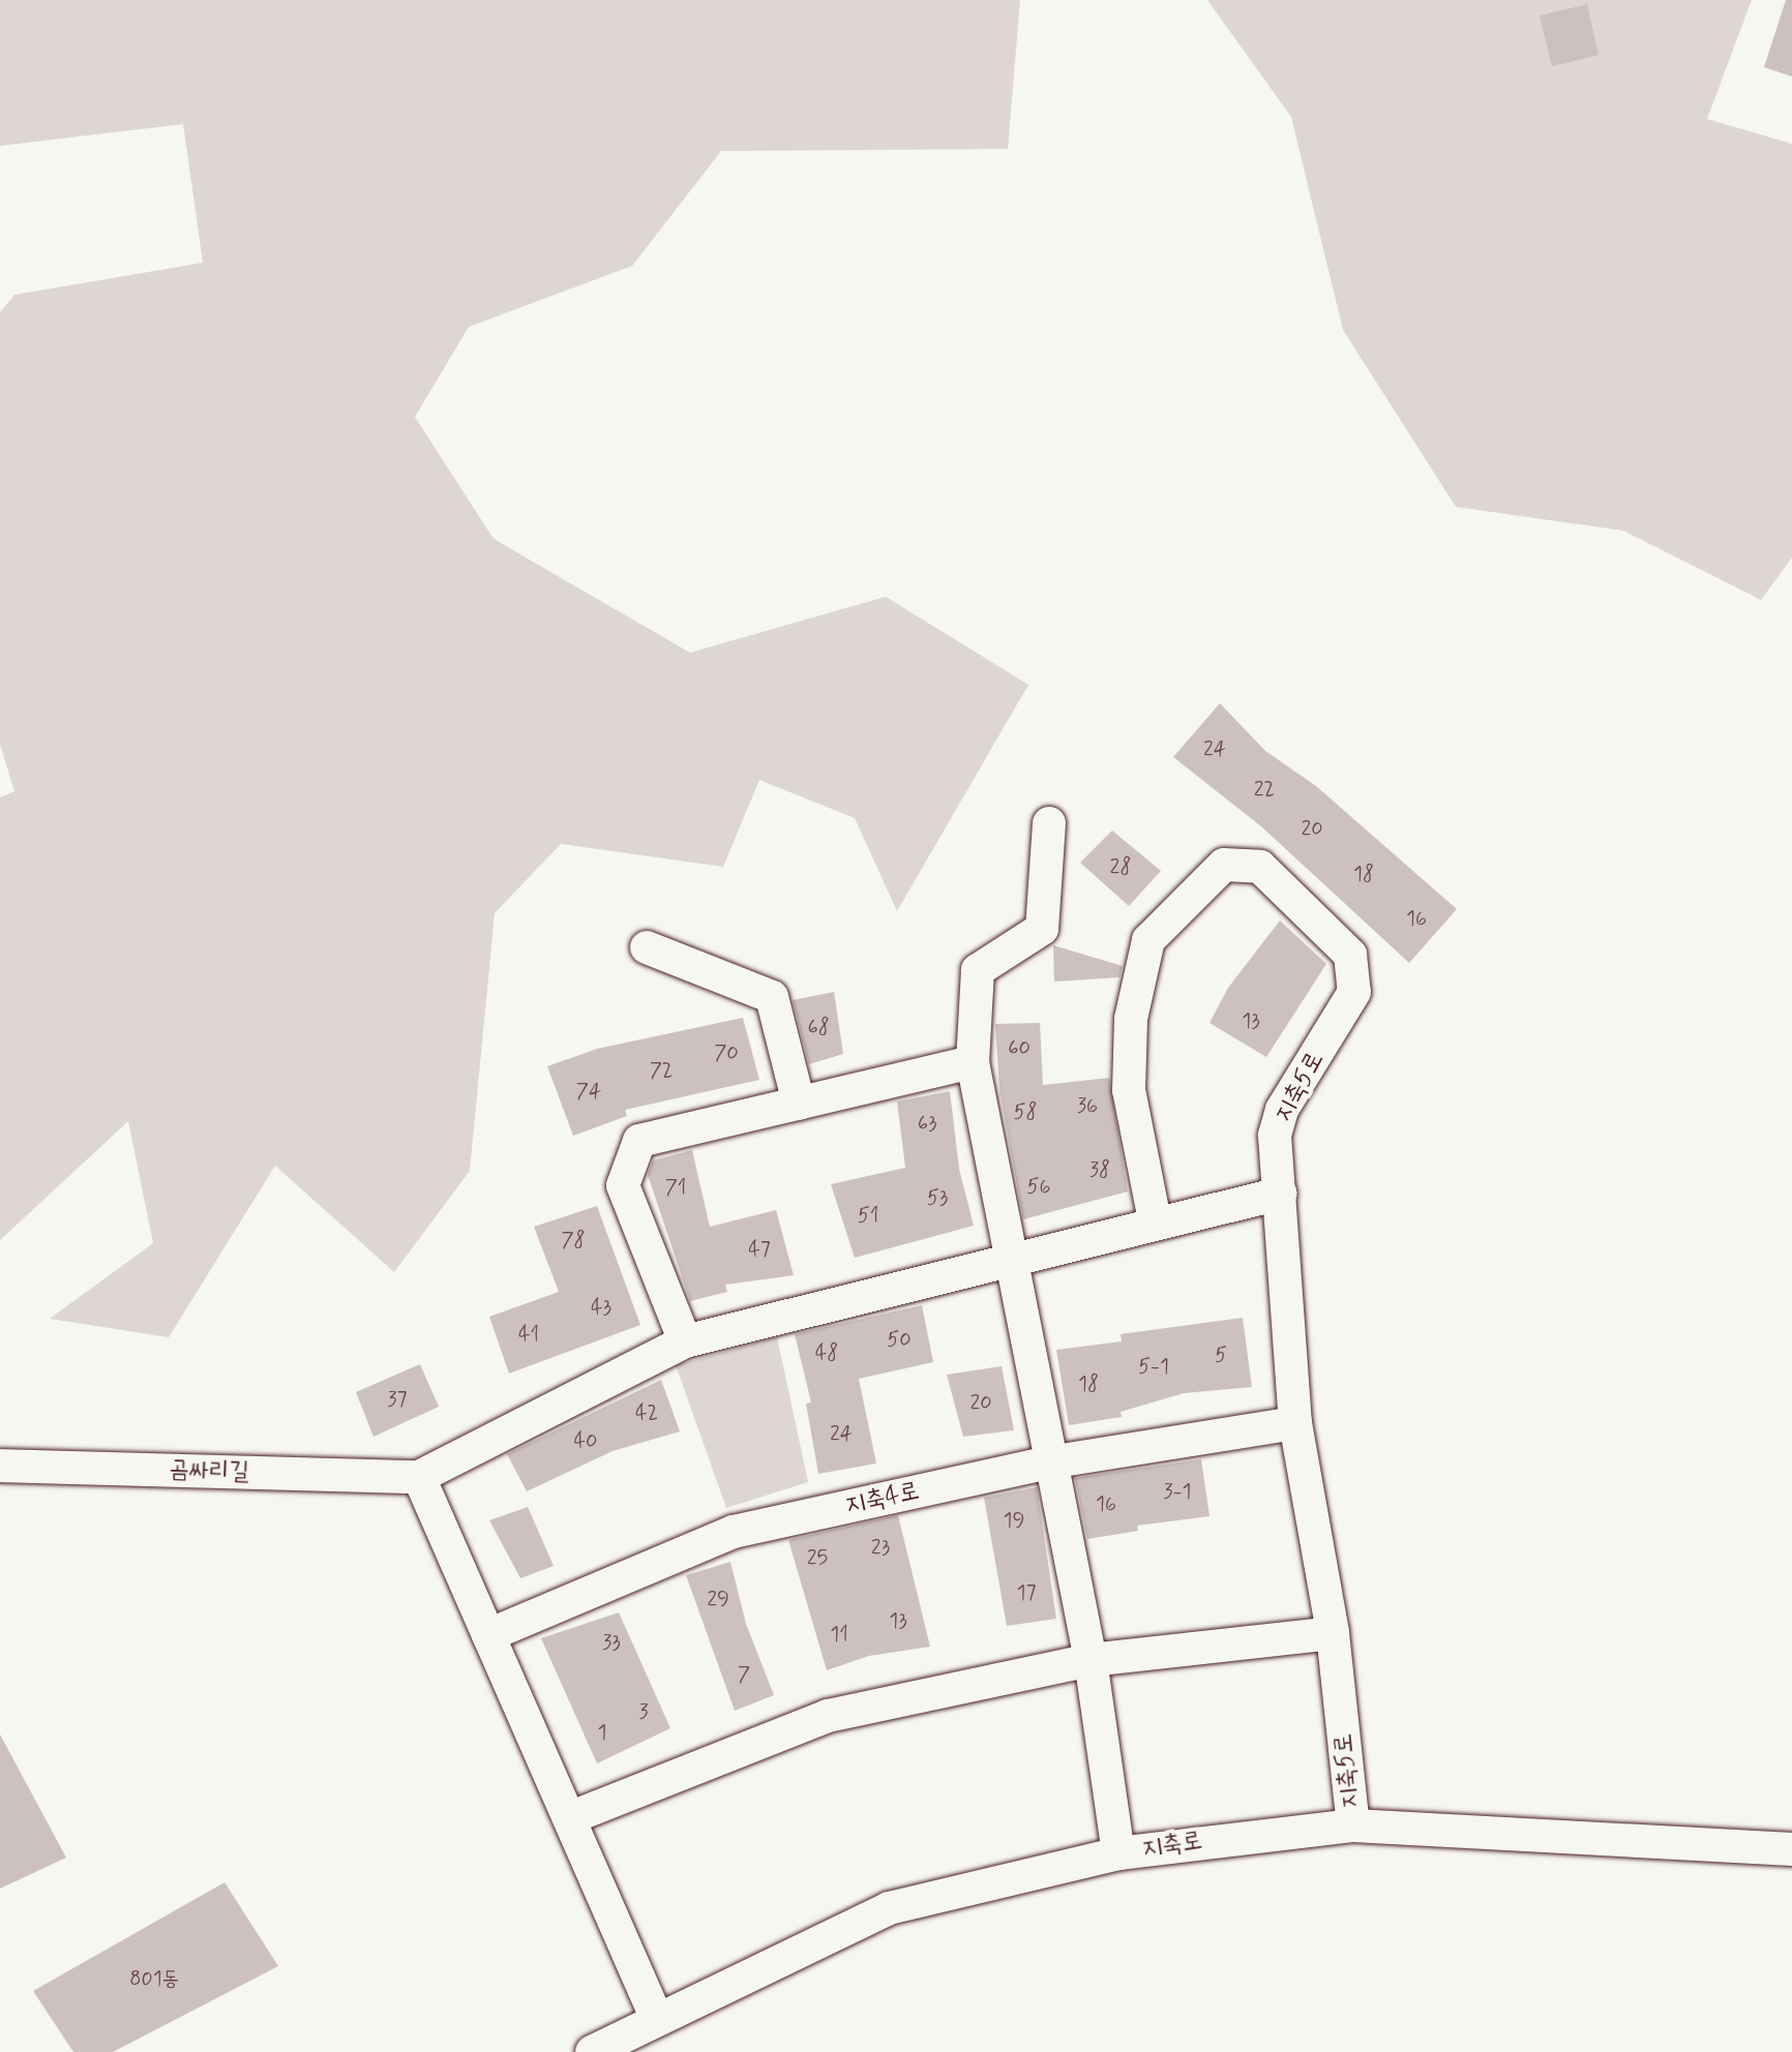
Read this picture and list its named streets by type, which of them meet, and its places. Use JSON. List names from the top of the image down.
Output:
{
  "streets": {
    "street": [
      "지축5로",
      "곰싸리길",
      "지축4로",
      "지축로"
    ]
  },
  "crossings": [
    ["지축5로", "지축4로"],
    ["지축5로", "지축로"]
  ],
  "house_numbers": [
    "24",
    "22",
    "20",
    "28",
    "18",
    "16",
    "13",
    "68",
    "60",
    "70",
    "72",
    "74",
    "36",
    "58",
    "63",
    "38",
    "56",
    "71",
    "53",
    "51",
    "78",
    "47",
    "43",
    "41",
    "50",
    "48",
    "5",
    "5-1",
    "18",
    "37",
    "20",
    "42",
    "24",
    "40",
    "3-1",
    "16",
    "19",
    "23",
    "25",
    "17",
    "29",
    "13",
    "11",
    "33",
    "7",
    "3",
    "1",
    "801동"
  ]
}
